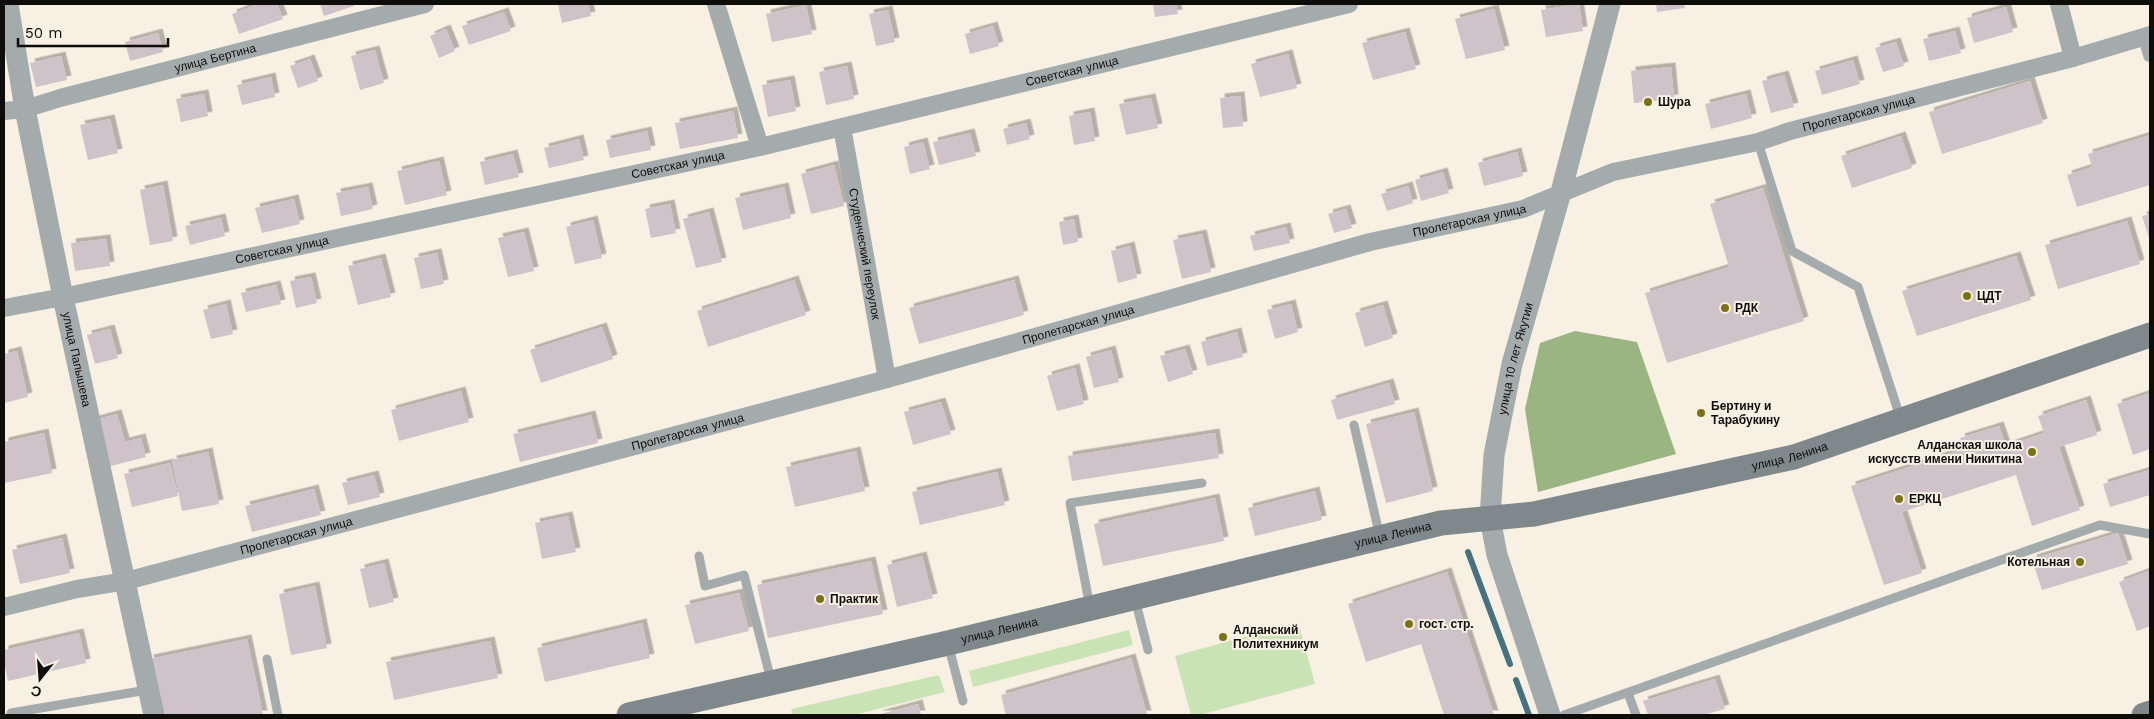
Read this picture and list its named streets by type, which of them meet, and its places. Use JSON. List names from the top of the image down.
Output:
{
  "streets": {
    "main road": ["улица Ленина"],
    "street": [
      "улица Бертина",
      "Советская улица",
      "Пролетарская улица",
      "Студенческий переулок",
      "улица 10 лет Якутии",
      "улица Папышева"
    ]
  },
  "crossings": [
    ["улица Бертина", "улица Папышева"],
    ["Советская улица", "Студенческий переулок"],
    ["Советская улица", "улица Папышева"],
    ["Пролетарская улица", "Студенческий переулок"],
    ["Пролетарская улица", "улица 10 лет Якутии"],
    ["Пролетарская улица", "улица Папышева"],
    ["улица 10 лет Якутии", "улица Ленина"]
  ],
  "places": [
    "Шура",
    "ЦДТ",
    "РДК",
    "Бертину и Тарабукину",
    "Алданская школа искусств имени Никитина",
    "ЕРКЦ",
    "Котельная",
    "Практик",
    "гост. стр.",
    "Алданский Политехникум"
  ],
  "scale_bar": "50 m",
  "north": "bottom"
}
